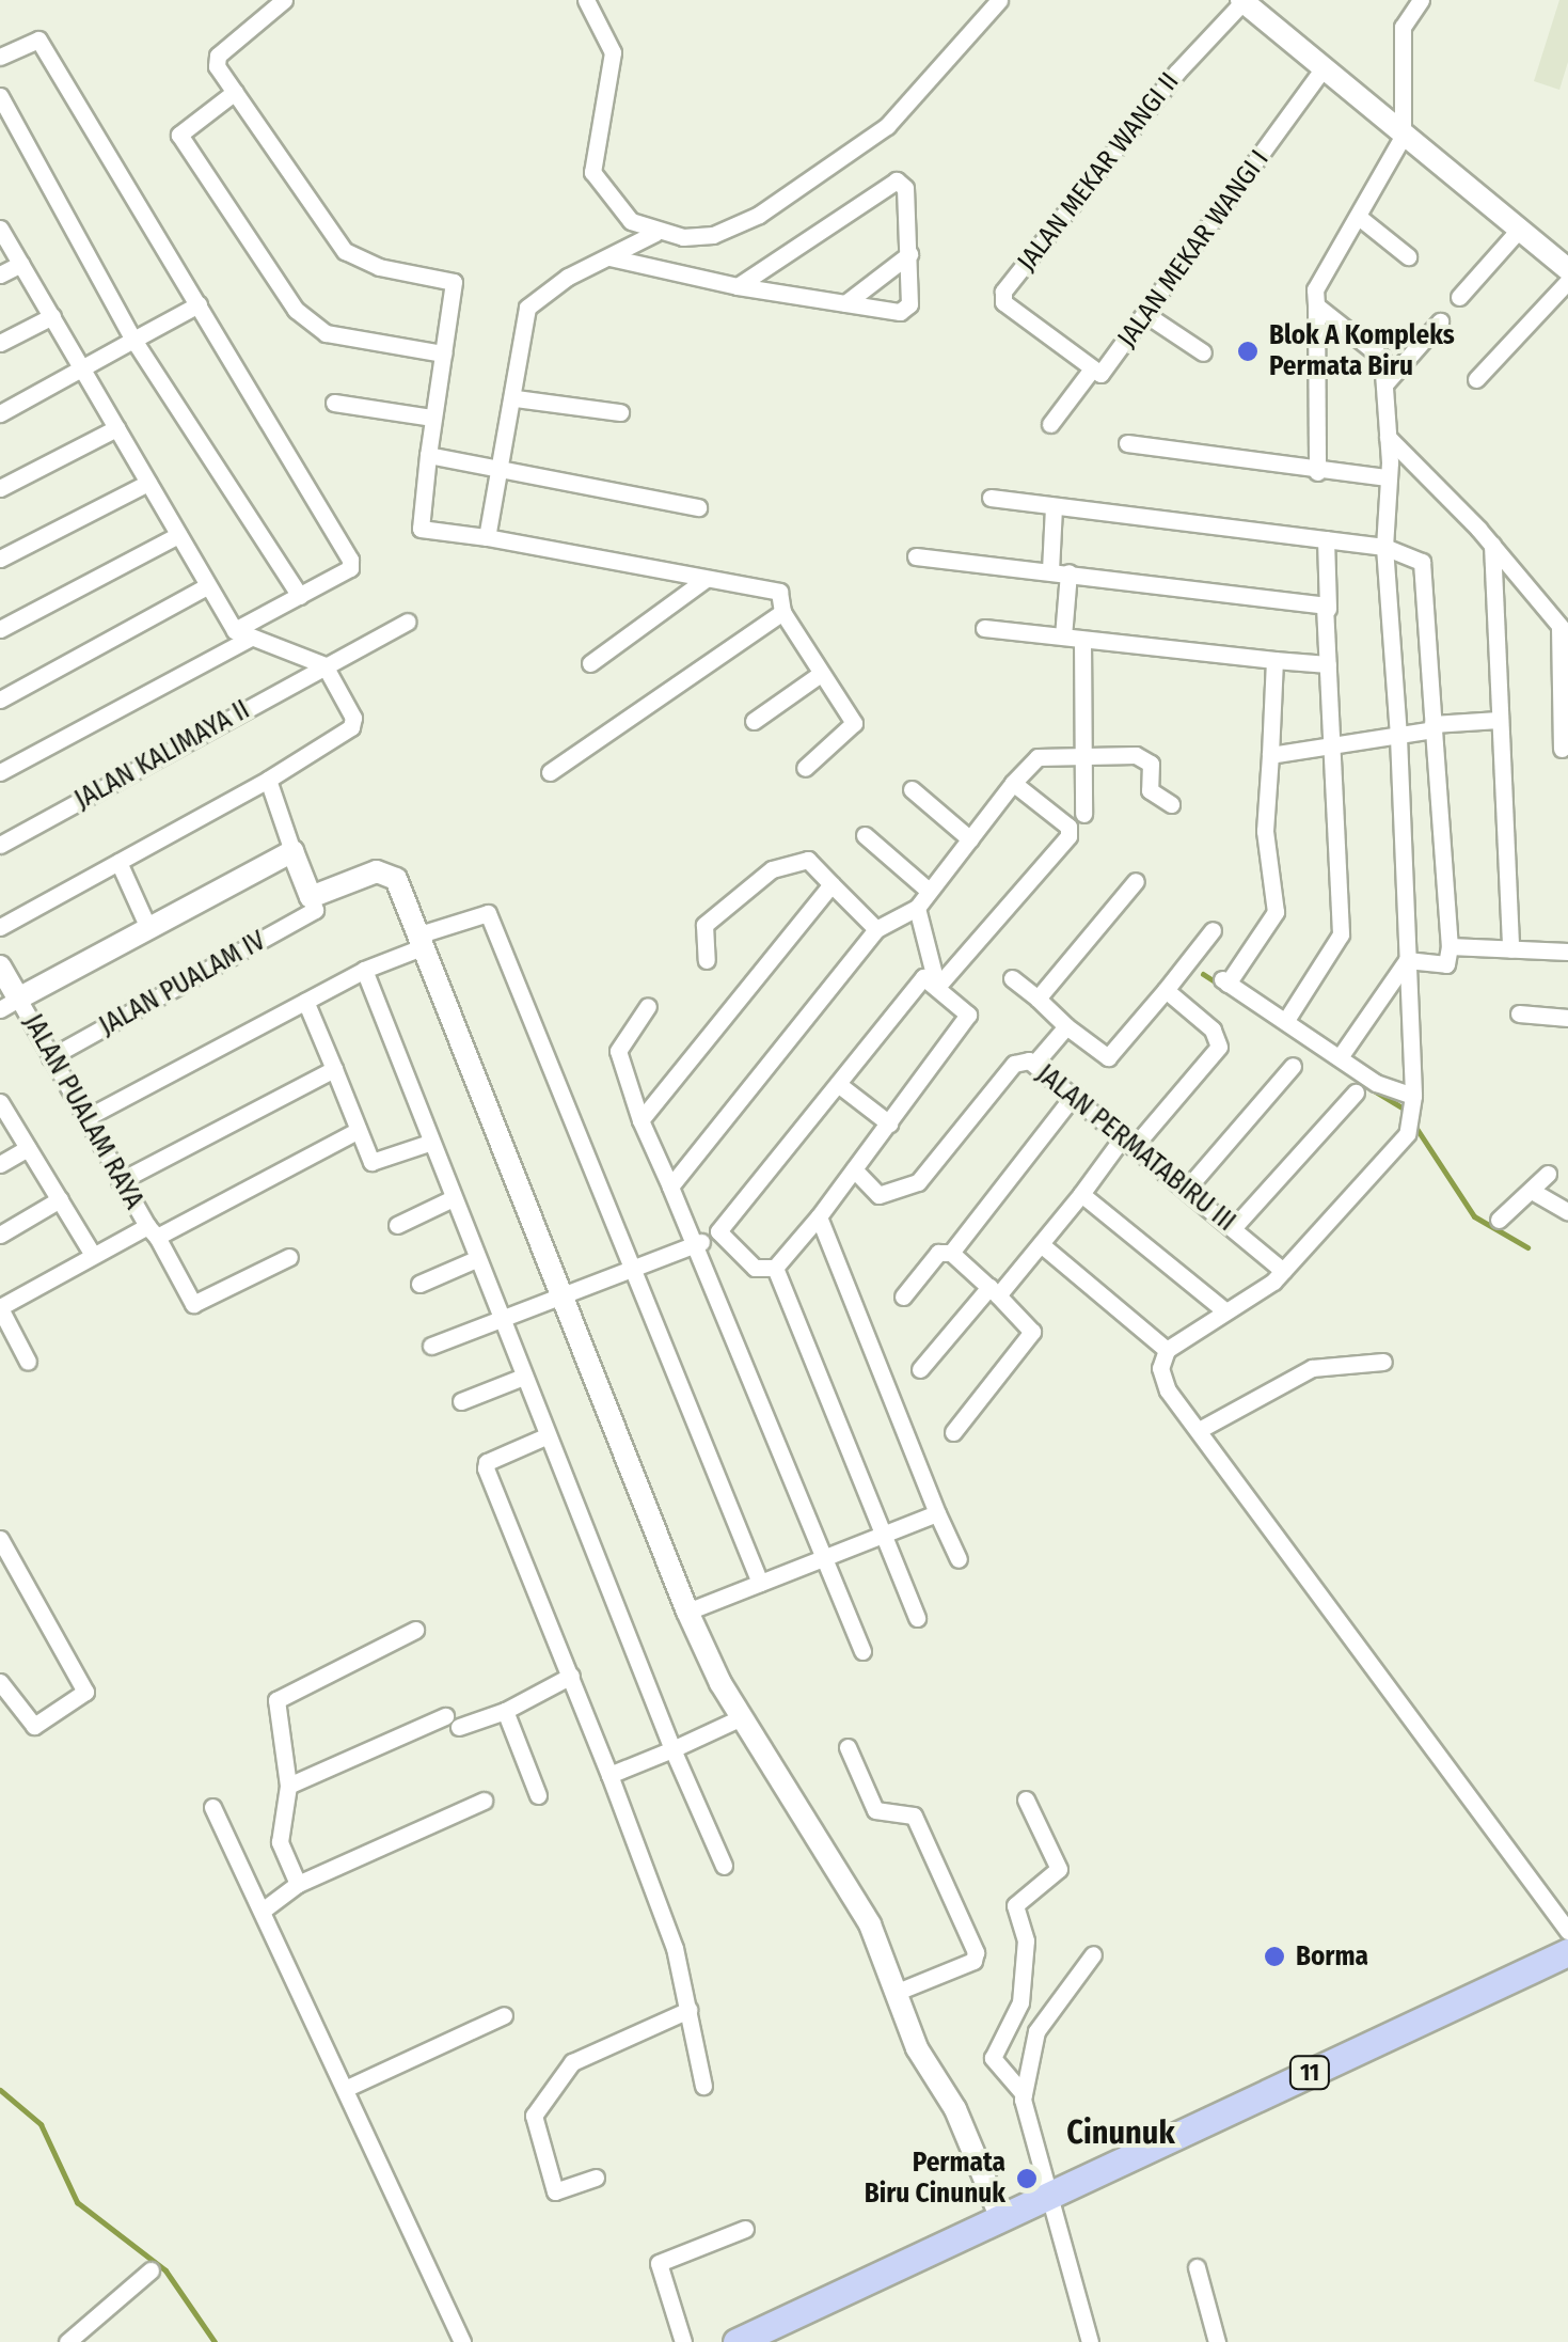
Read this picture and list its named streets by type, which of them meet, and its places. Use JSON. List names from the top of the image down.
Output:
{
  "streets": {
    "highway": ["11"],
    "street": [
      "JALAN MEKAR WANGI II",
      "JALAN MEKAR WANGI I",
      "JALAN KALIMAYA II",
      "JALAN PUALAM IV",
      "JALAN PUALAM RAYA",
      "JALAN PERMATABIRU III"
    ]
  },
  "crossings": [
    ["JALAN MEKAR WANGI II", "JALAN MEKAR WANGI I"],
    ["JALAN PUALAM IV", "JALAN PUALAM RAYA"]
  ],
  "districts": ["Cinunuk"],
  "places": ["Blok A Kompleks Permata Biru", "Borma", "Permata Biru Cinunuk"]
}
